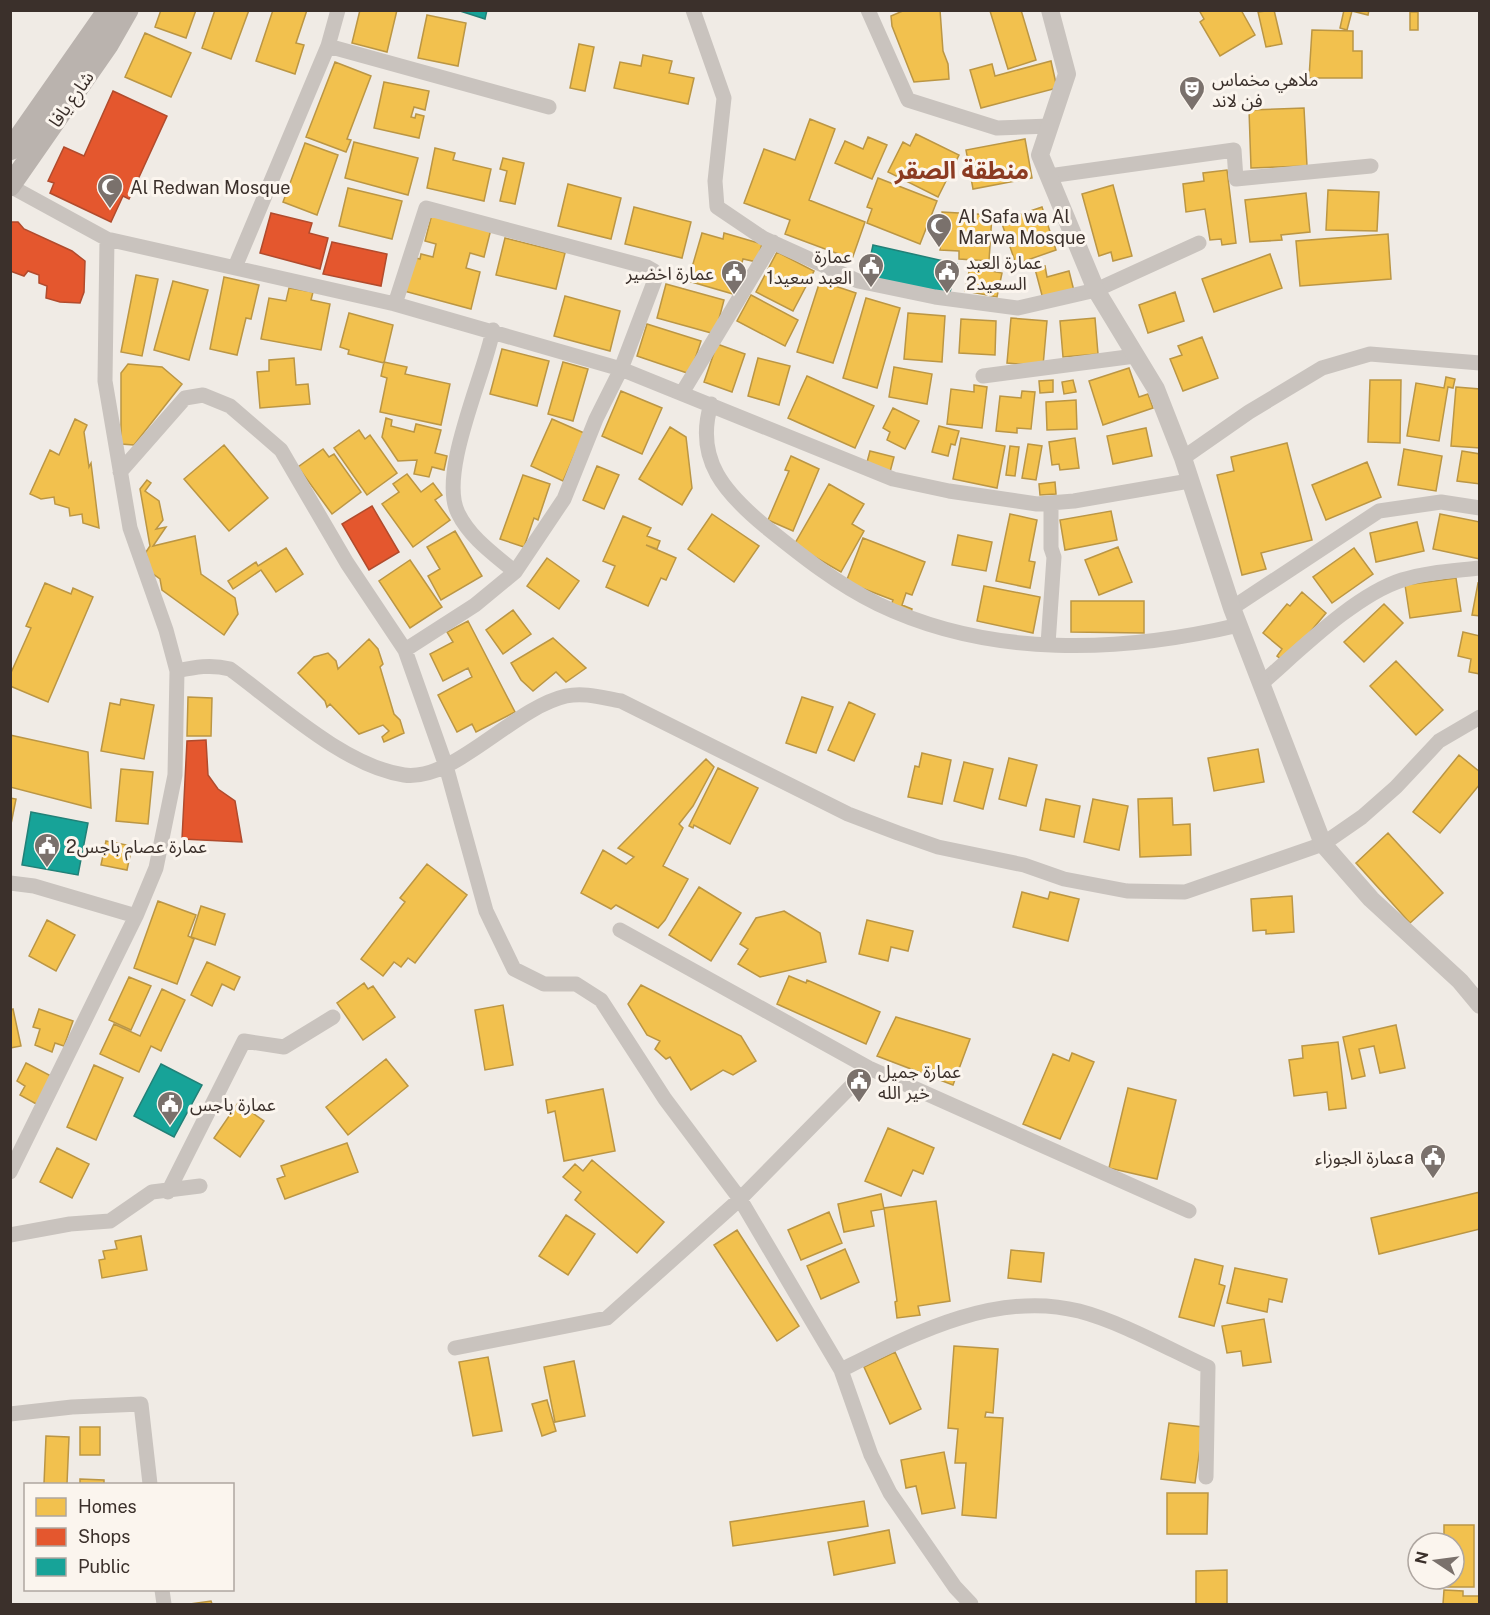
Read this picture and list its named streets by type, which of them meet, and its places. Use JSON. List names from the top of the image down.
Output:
{
  "streets": {
    "main road": ["شارع يافا"]
  },
  "districts": ["منطقة الصقر"],
  "places": {
    "theatre": ["ملاهي مخماس فن لاند"],
    "mosque": ["Al Redwan Mosque", "Al Safa wa Al Marwa Mosque"],
    "public building": [
      "عمارة العبد سعيد1",
      "عمارة العبد السعيد2",
      "عمارة اخضير",
      "عمارة عصام باجس2",
      "عمارة جميل خير الله",
      "عمارة باجس",
      "عمارة الجوزاءa"
    ]
  },
  "legend": ["Homes", "Shops", "Public"],
  "north": "left"
}
